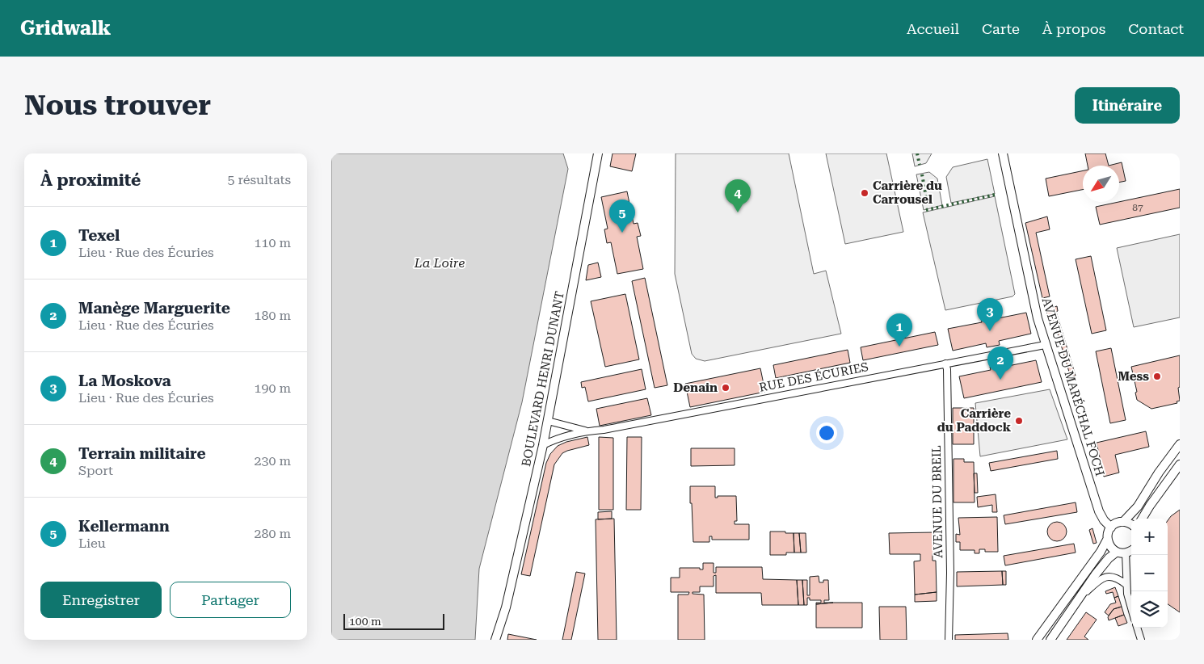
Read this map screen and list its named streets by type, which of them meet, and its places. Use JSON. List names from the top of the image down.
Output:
{
  "streets": {
    "main road": ["BOULEVARD HENRI DUNANT", "AVENUE DU MARÉCHAL FOCH"],
    "street": ["RUE DES ÉCURIES", "AVENUE DU BREIL"]
  },
  "crossings": [
    ["RUE DES ÉCURIES", "BOULEVARD HENRI DUNANT"],
    ["RUE DES ÉCURIES", "AVENUE DU MARÉCHAL FOCH"],
    ["RUE DES ÉCURIES", "AVENUE DU BREIL"]
  ],
  "water": ["La Loire"],
  "places": [
    "Carrière du Carrousel",
    "Mess",
    "Denain",
    "Carrière du Paddock"
  ],
  "house_numbers": ["87"],
  "scale_bar": "100 m",
  "north": "bottom left",
  "page": {
    "header": "Gridwalk",
    "nav": [
      "Accueil",
      "Carte",
      "À propos",
      "Contact"
    ],
    "buttons": [
      "Itinéraire",
      ["Enregistrer", "Partager"]
    ],
    "title": "Nous trouver",
    "heading": ["À proximité", "5 résultats"],
    "pins": [
      "4",
      "5",
      "3",
      "1",
      "2"
    ],
    "list": [
      {
        "mark": "1",
        "name": "Texel",
        "note": "Lieu · Rue des Écuries",
        "value": "110 m"
      },
      {
        "mark": "2",
        "name": "Manège Marguerite",
        "note": "Lieu · Rue des Écuries",
        "value": "180 m"
      },
      {
        "mark": "3",
        "name": "La Moskova",
        "note": "Lieu · Rue des Écuries",
        "value": "190 m"
      },
      {
        "mark": "4",
        "name": "Terrain militaire",
        "note": "Sport",
        "value": "230 m"
      },
      {
        "mark": "5",
        "name": "Kellermann",
        "note": "Lieu",
        "value": "280 m"
      }
    ],
    "map_buttons": ["+", "−"],
    "scale": "100 m"
  }
}
